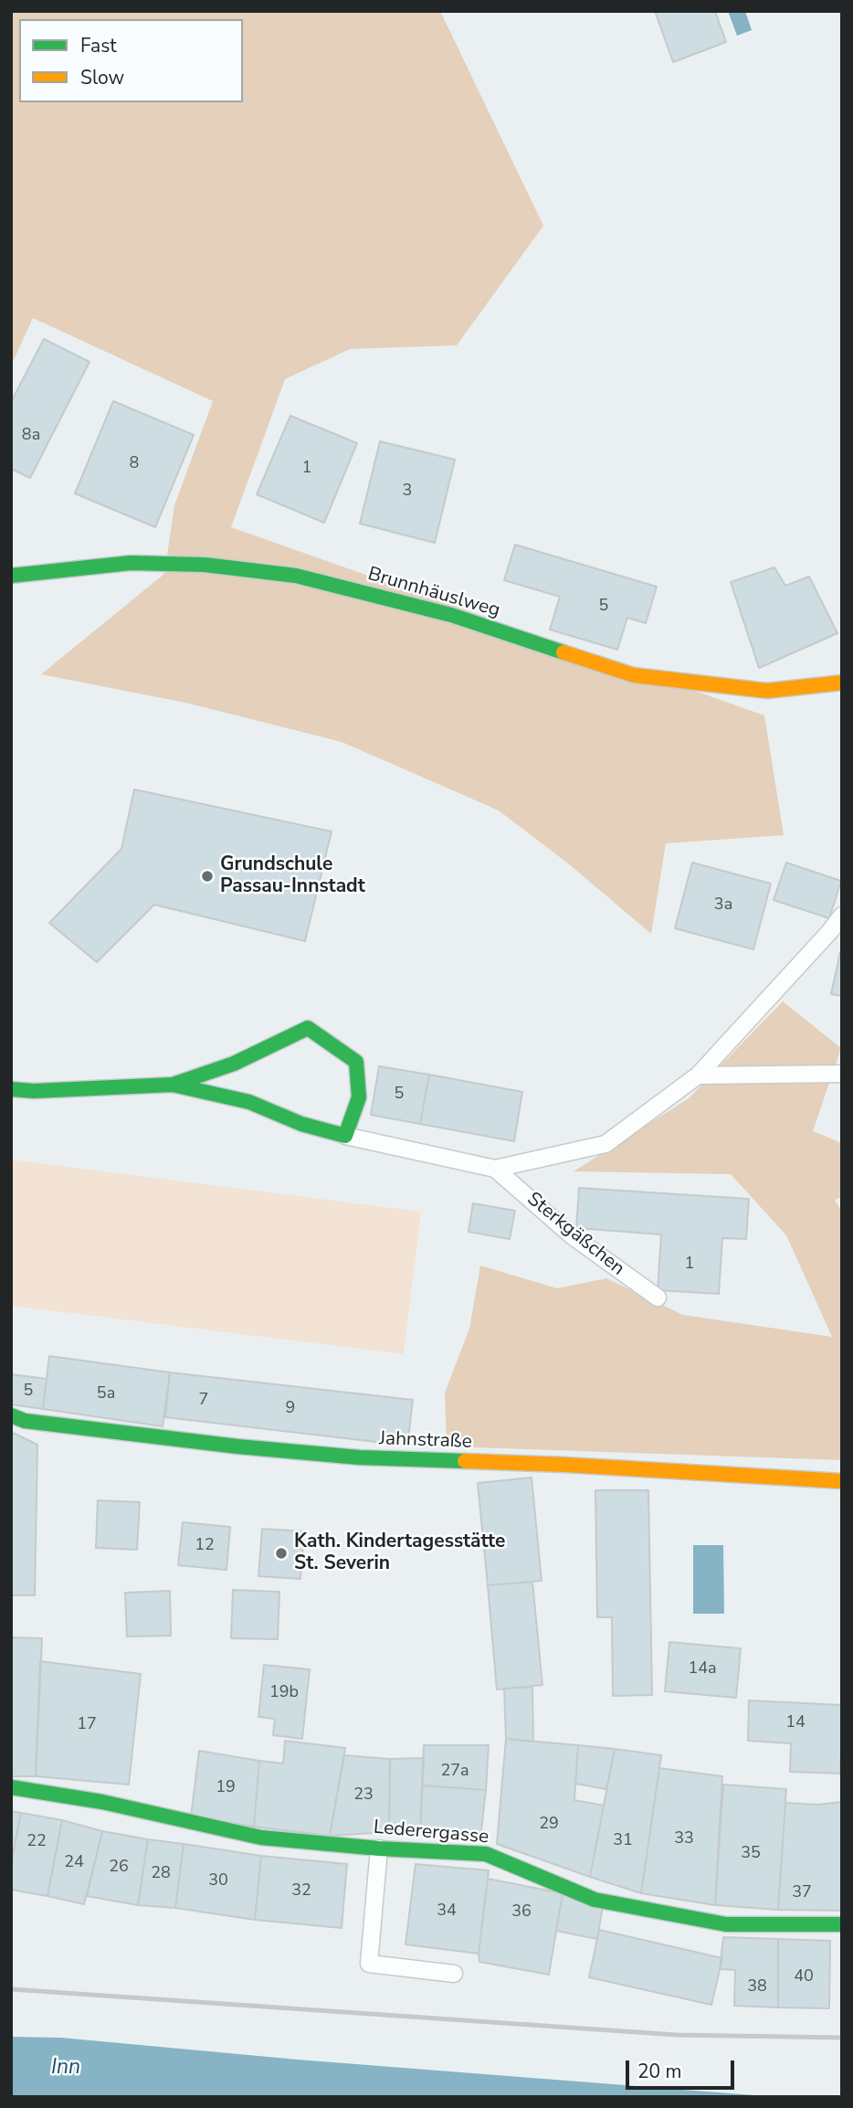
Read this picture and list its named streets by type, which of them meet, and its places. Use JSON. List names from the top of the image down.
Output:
{
  "streets": {
    "street": ["Brunnhäuslweg", "Jahnstraße", "Lederergasse"],
    "lane": ["Sterkgäßchen"]
  },
  "water": ["Inn"],
  "places": ["Grundschule Passau-Innstadt", "Kath. Kindertagesstätte St. Severin"],
  "house_numbers": [
    "8a",
    "8",
    "1",
    "3",
    "5",
    "3a",
    "5",
    "1",
    "5",
    "5a",
    "7",
    "9",
    "12",
    "14a",
    "19b",
    "14",
    "17",
    "27a",
    "19",
    "23",
    "29",
    "33",
    "31",
    "22",
    "35",
    "24",
    "26",
    "28",
    "30",
    "32",
    "37",
    "34",
    "36",
    "40",
    "38"
  ],
  "legend": ["Fast", "Slow"],
  "scale_bar": "20 m"
}
